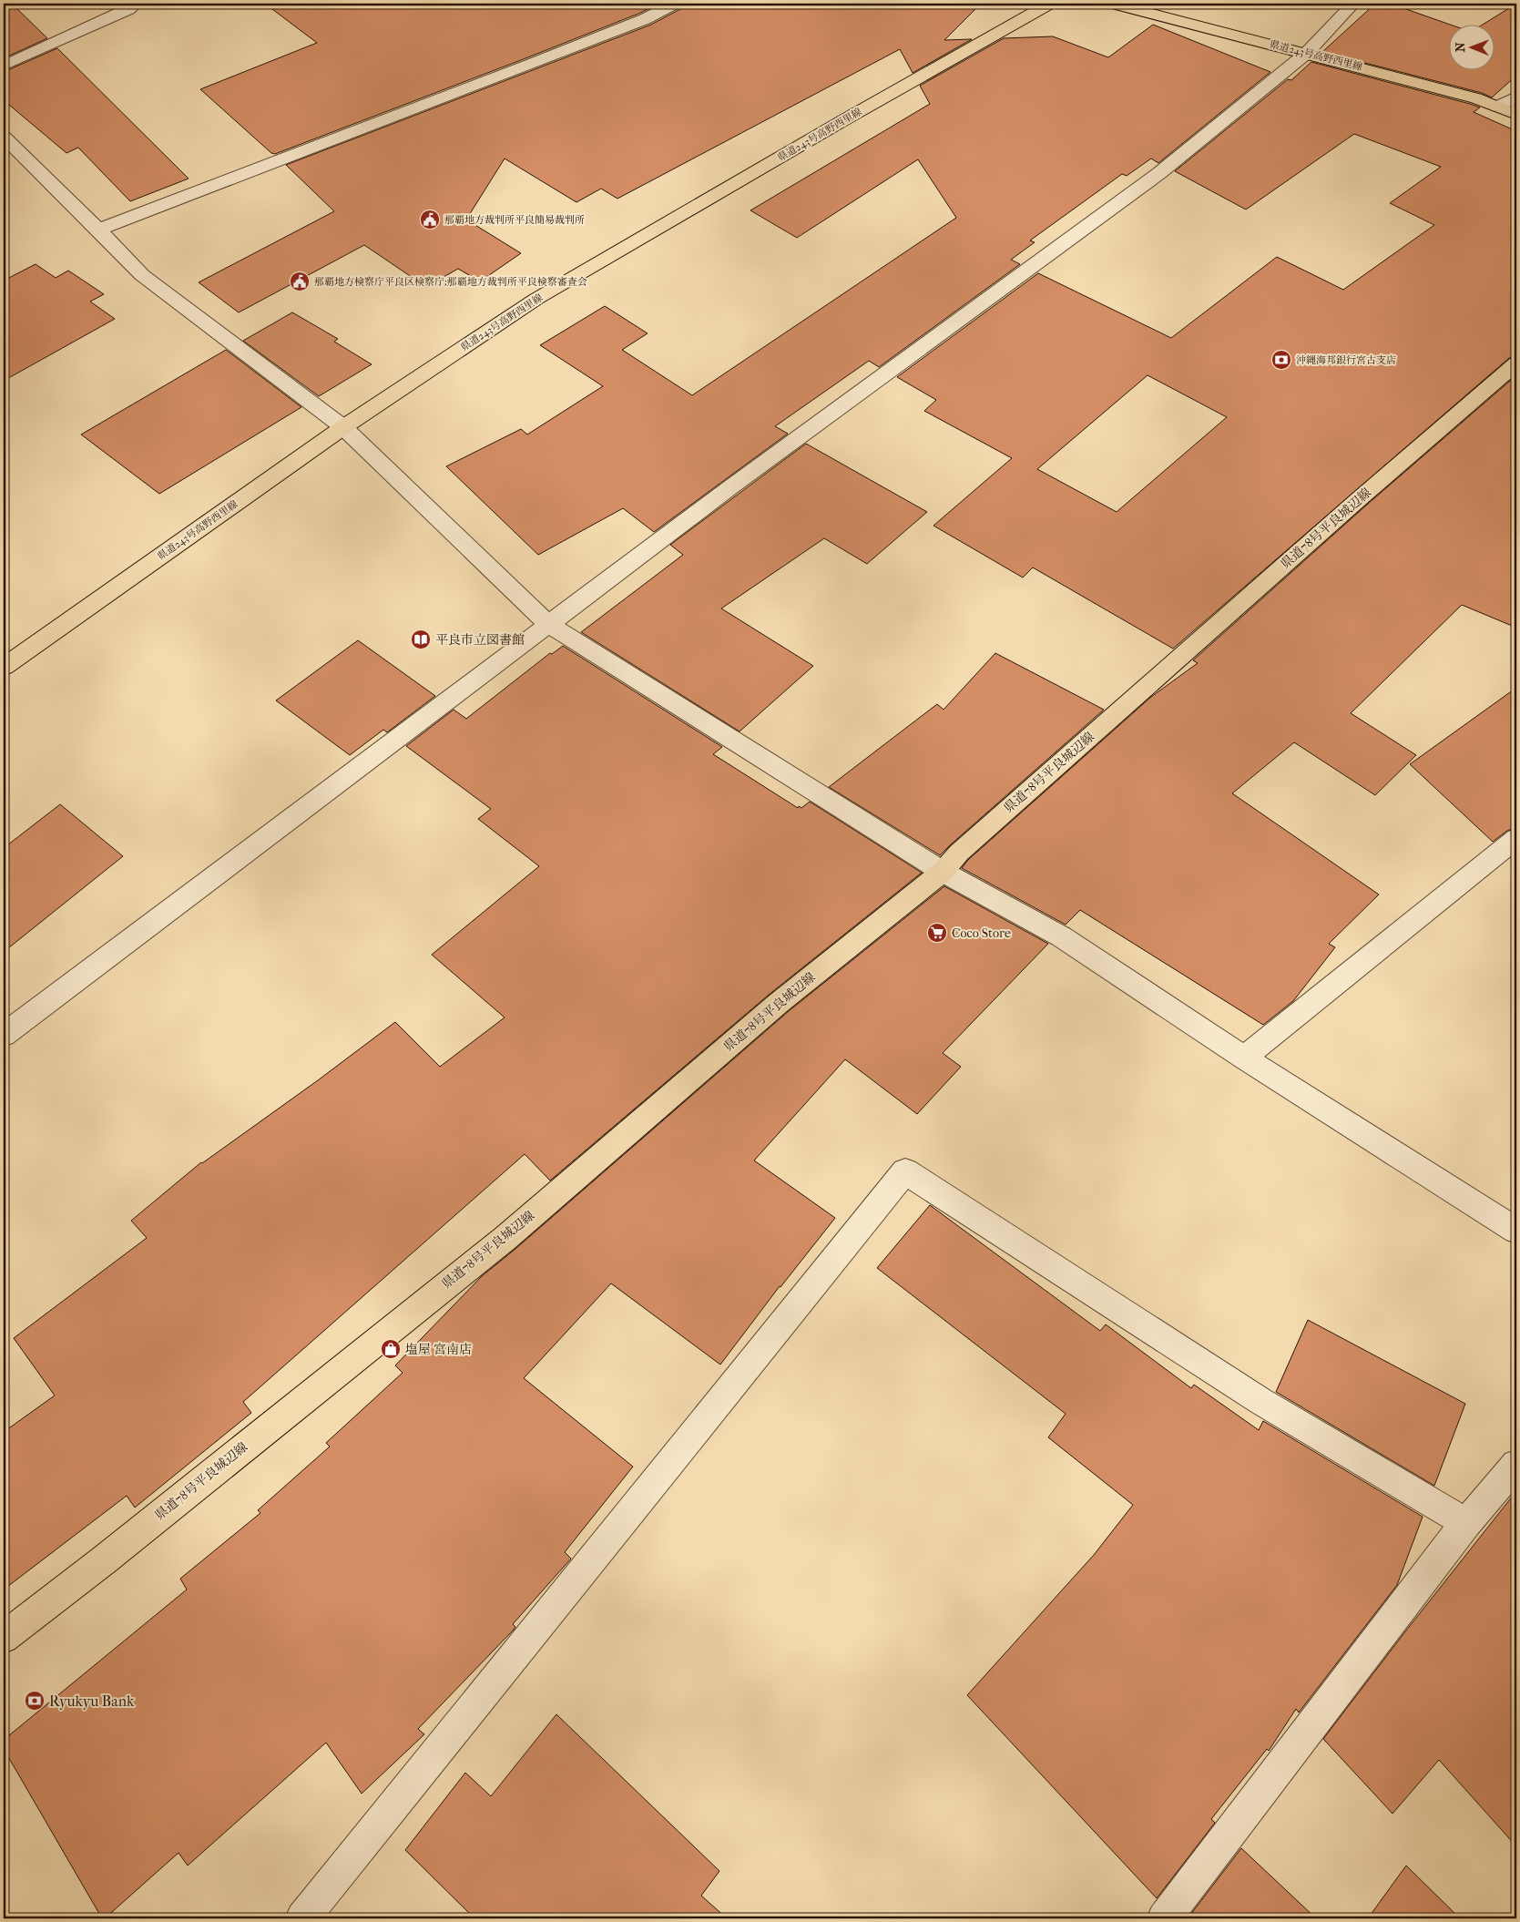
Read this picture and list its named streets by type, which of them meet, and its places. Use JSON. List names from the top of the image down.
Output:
{
  "streets": {
    "main road": ["県道243号高野西里線", "県道78号平良城辺線"]
  },
  "places": {
    "public building": ["那覇地方裁判所平良簡易裁判所", "那覇地方検察庁平良区検察庁;那覇地方裁判所平良検察審査会"],
    "bank": ["沖縄海邦銀行宮古支店", "Ryukyu Bank"],
    "library": ["平良市立図書館"],
    "supermarket": ["Coco Store"],
    "shop": ["塩屋 宮南店"]
  },
  "north": "left"
}
